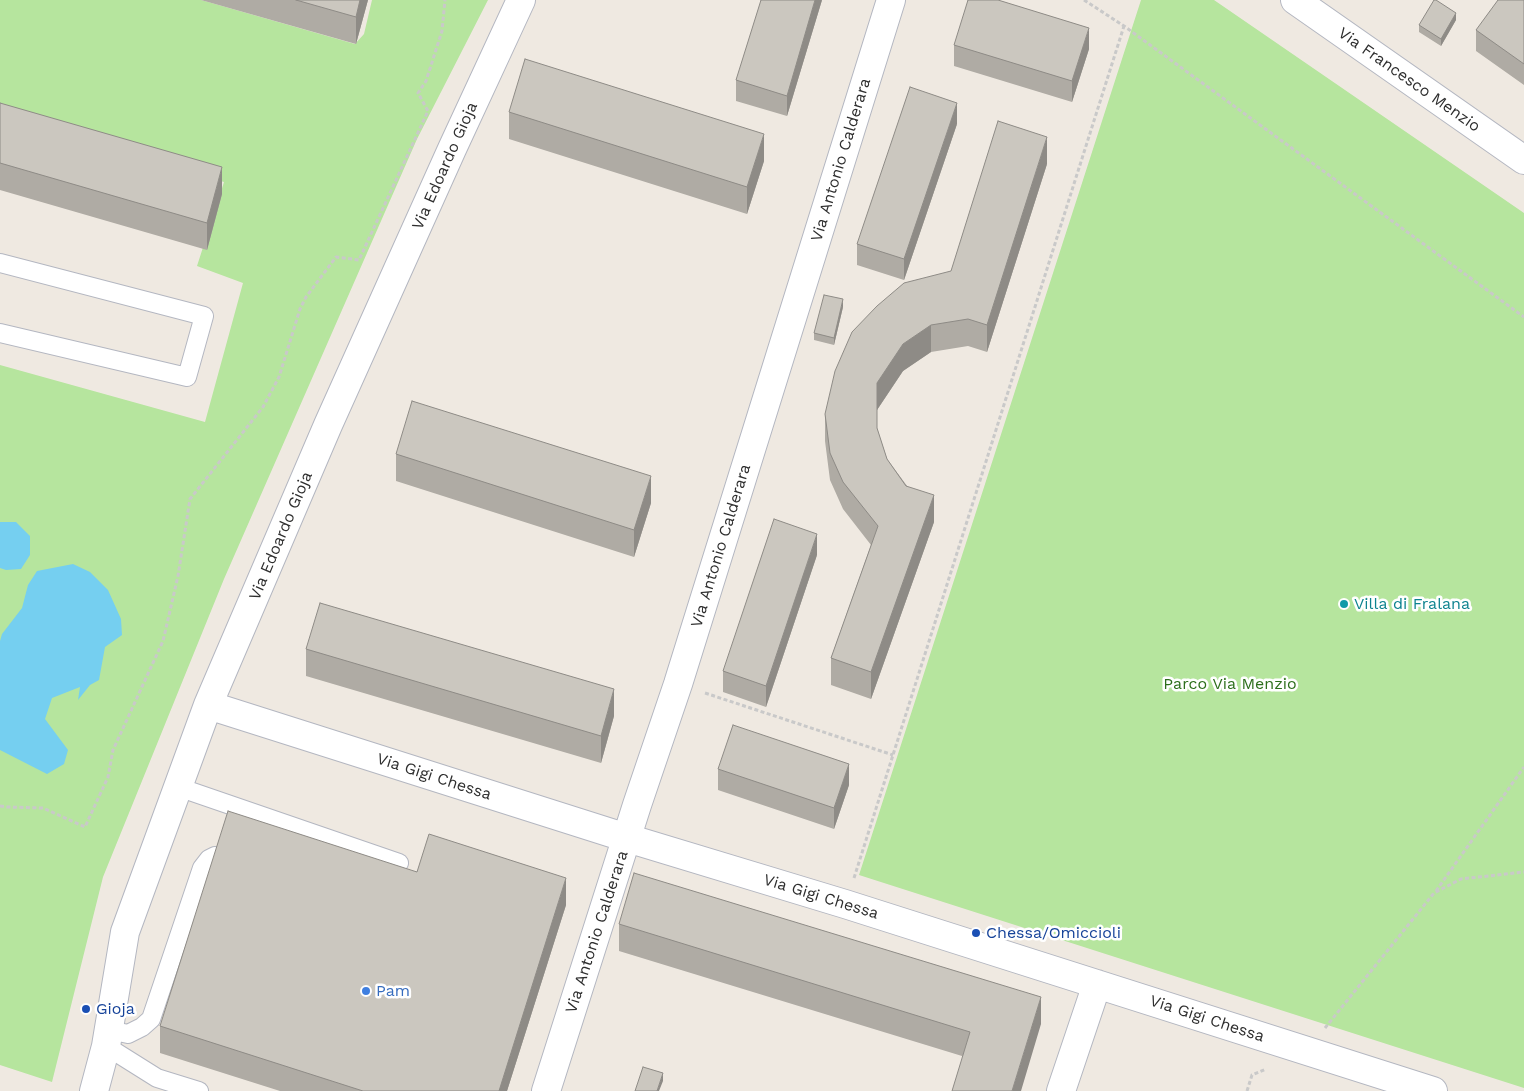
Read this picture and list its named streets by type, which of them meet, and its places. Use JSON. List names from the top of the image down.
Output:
{
  "streets": {
    "street": [
      "Via Francesco Menzio",
      "Via Antonio Calderara",
      "Via Edoardo Gioja",
      "Via Gigi Chessa"
    ]
  },
  "crossings": [
    ["Via Antonio Calderara", "Via Gigi Chessa"],
    ["Via Edoardo Gioja", "Via Gigi Chessa"]
  ],
  "parks": ["Parco Via Menzio"],
  "places": [
    "Villa di Fralana",
    "Chessa/Omiccioli",
    "Pam",
    "Gioja"
  ]
}
